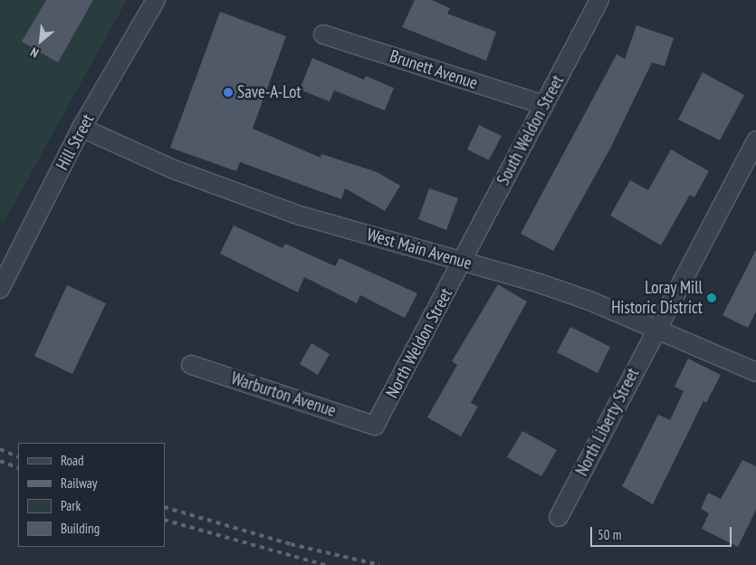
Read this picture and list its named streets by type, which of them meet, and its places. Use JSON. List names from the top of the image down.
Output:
{
  "streets": {
    "street": [
      "Brunett Avenue",
      "South Weldon Street",
      "Hill Street",
      "West Main Avenue",
      "North Weldon Street",
      "Warburton Avenue",
      "North Liberty Street"
    ]
  },
  "crossings": [
    ["Brunett Avenue", "South Weldon Street"],
    ["South Weldon Street", "West Main Avenue"],
    ["South Weldon Street", "North Weldon Street"],
    ["Hill Street", "West Main Avenue"],
    ["West Main Avenue", "North Weldon Street"],
    ["West Main Avenue", "North Liberty Street"],
    ["North Weldon Street", "Warburton Avenue"]
  ],
  "places": ["Save-A-Lot", "Loray Mill Historic District"],
  "legend": [
    "Road",
    "Railway",
    "Park",
    "Building"
  ],
  "scale_bar": "50 m",
  "north": "bottom left"
}
